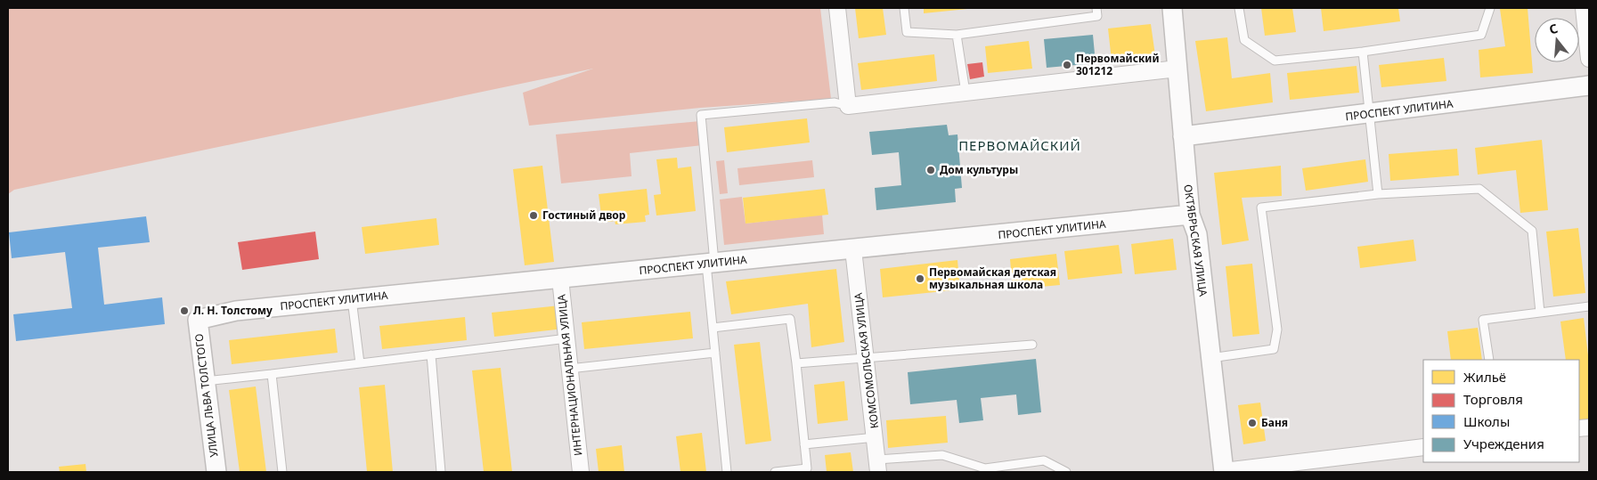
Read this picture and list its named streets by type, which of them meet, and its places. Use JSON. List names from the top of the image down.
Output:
{
  "streets": {
    "street": [
      "ПРОСПЕКТ УЛИТИНА",
      "ОКТЯБРЬСКАЯ УЛИЦА",
      "КОМСОМОЛЬСКАЯ УЛИЦА",
      "ИНТЕРНАЦИОНАЛЬНАЯ УЛИЦА",
      "УЛИЦА ЛЬВА ТОЛСТОГО"
    ]
  },
  "crossings": [
    ["ПРОСПЕКТ УЛИТИНА", "ОКТЯБРЬСКАЯ УЛИЦА"],
    ["ПРОСПЕКТ УЛИТИНА", "КОМСОМОЛЬСКАЯ УЛИЦА"],
    ["ПРОСПЕКТ УЛИТИНА", "ИНТЕРНАЦИОНАЛЬНАЯ УЛИЦА"],
    ["ПРОСПЕКТ УЛИТИНА", "УЛИЦА ЛЬВА ТОЛСТОГО"]
  ],
  "districts": ["ПЕРВОМАЙСКИЙ"],
  "places": [
    "Первомайский 301212",
    "Дом культуры",
    "Гостиный двор",
    "Первомайская детская музыкальная школа",
    "Л. Н. Толстому",
    "Баня"
  ],
  "legend": [
    "Жильё",
    "Торговля",
    "Школы",
    "Учреждения"
  ],
  "north": "top"
}
